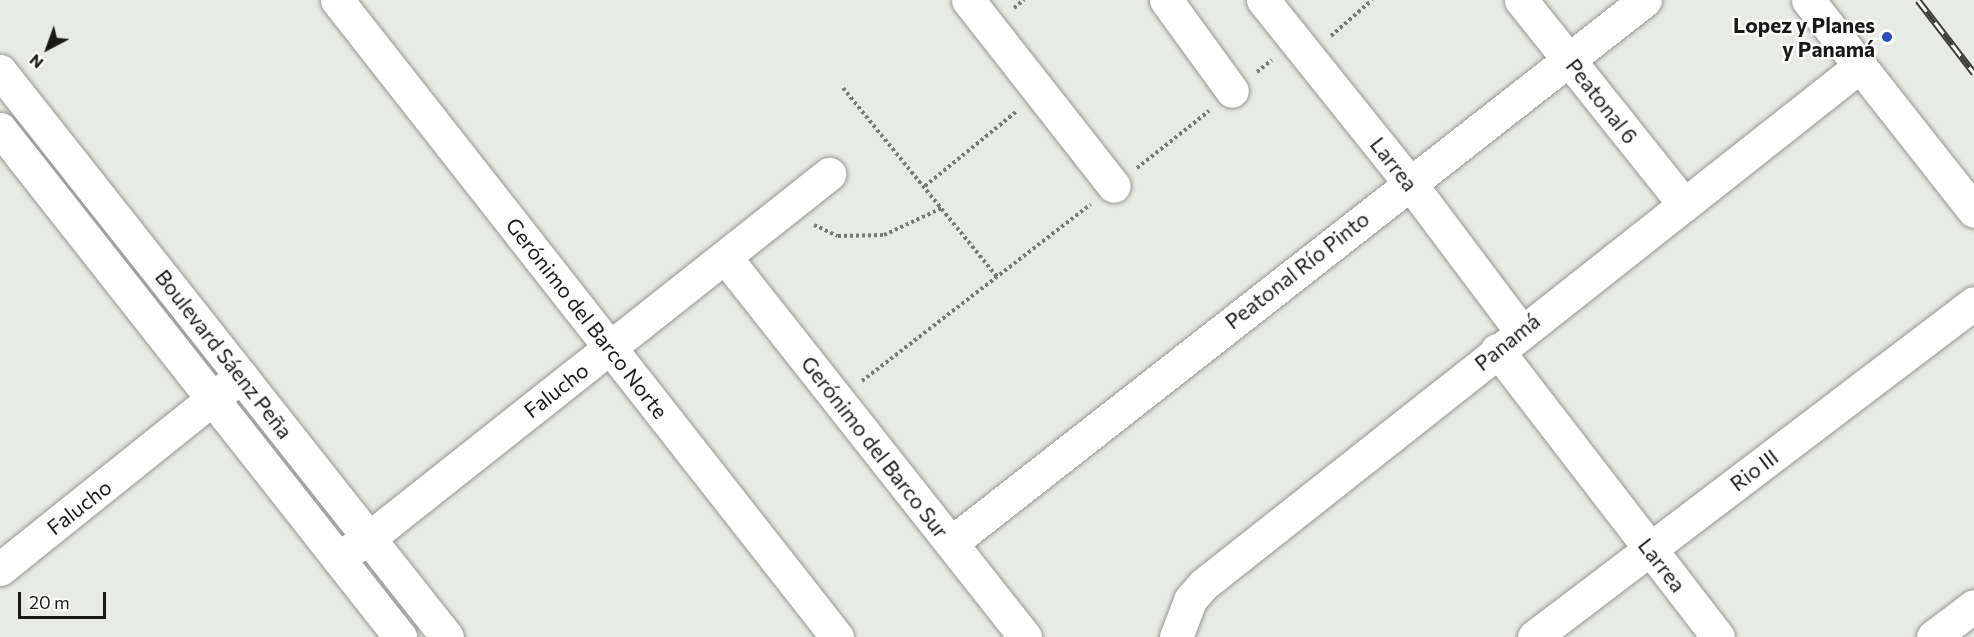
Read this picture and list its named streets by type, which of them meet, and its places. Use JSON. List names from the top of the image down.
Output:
{
  "streets": {
    "street": [
      "Peatonal 6",
      "Larrea",
      "Peatonal Río Pinto",
      "Gerónimo del Barco Norte",
      "Panamá",
      "Boulevard Sáenz Peña",
      "Falucho",
      "Gerónimo del Barco Sur",
      "Rio III"
    ]
  },
  "crossings": [
    ["Peatonal 6", "Peatonal Río Pinto"],
    ["Peatonal 6", "Panamá"],
    ["Larrea", "Peatonal Río Pinto"],
    ["Larrea", "Panamá"],
    ["Larrea", "Rio III"],
    ["Peatonal Río Pinto", "Gerónimo del Barco Sur"],
    ["Gerónimo del Barco Norte", "Falucho"],
    ["Boulevard Sáenz Peña", "Falucho"],
    ["Falucho", "Gerónimo del Barco Sur"]
  ],
  "places": ["Lopez y Planes y Panamá"],
  "scale_bar": "20 m",
  "north": "bottom left"
}
